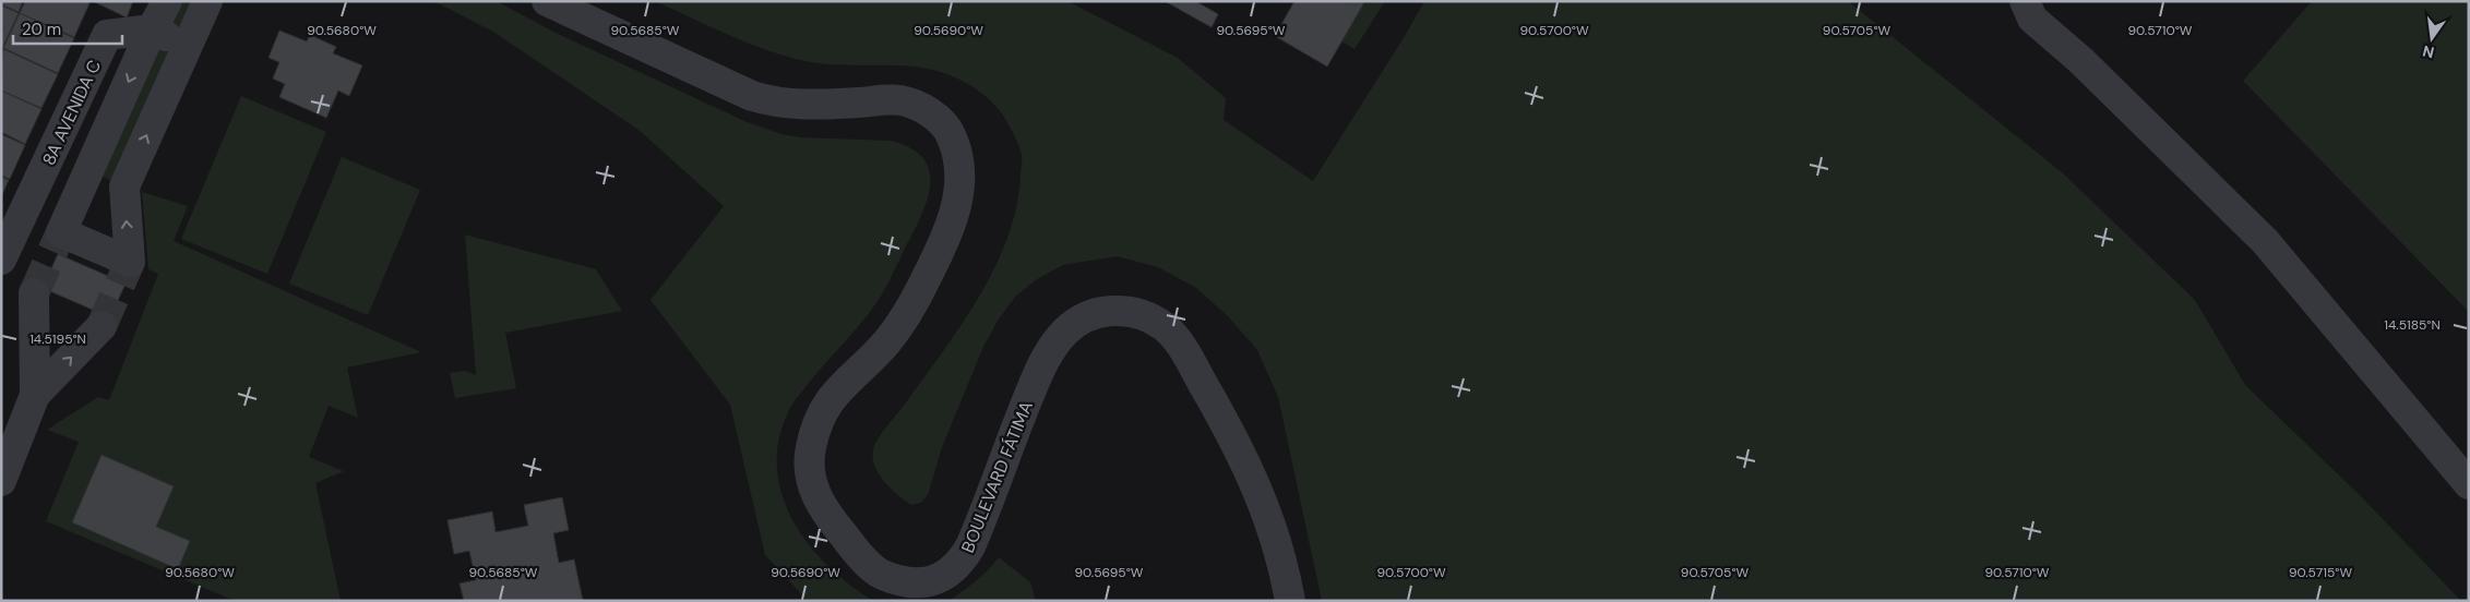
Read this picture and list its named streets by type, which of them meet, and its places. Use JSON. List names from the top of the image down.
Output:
{
  "streets": {
    "street": ["8A AVENIDA C", "BOULEVARD FÁTIMA"]
  },
  "scale_bar": "20 m",
  "north": "bottom",
  "coordinates": [
    "90.5680°W",
    "90.5685°W",
    "90.5690°W",
    "90.5695°W",
    "90.5700°W",
    "90.5705°W",
    "90.5710°W",
    "14.5185°N",
    "14.5195°N",
    "90.5715°W"
  ]
}
